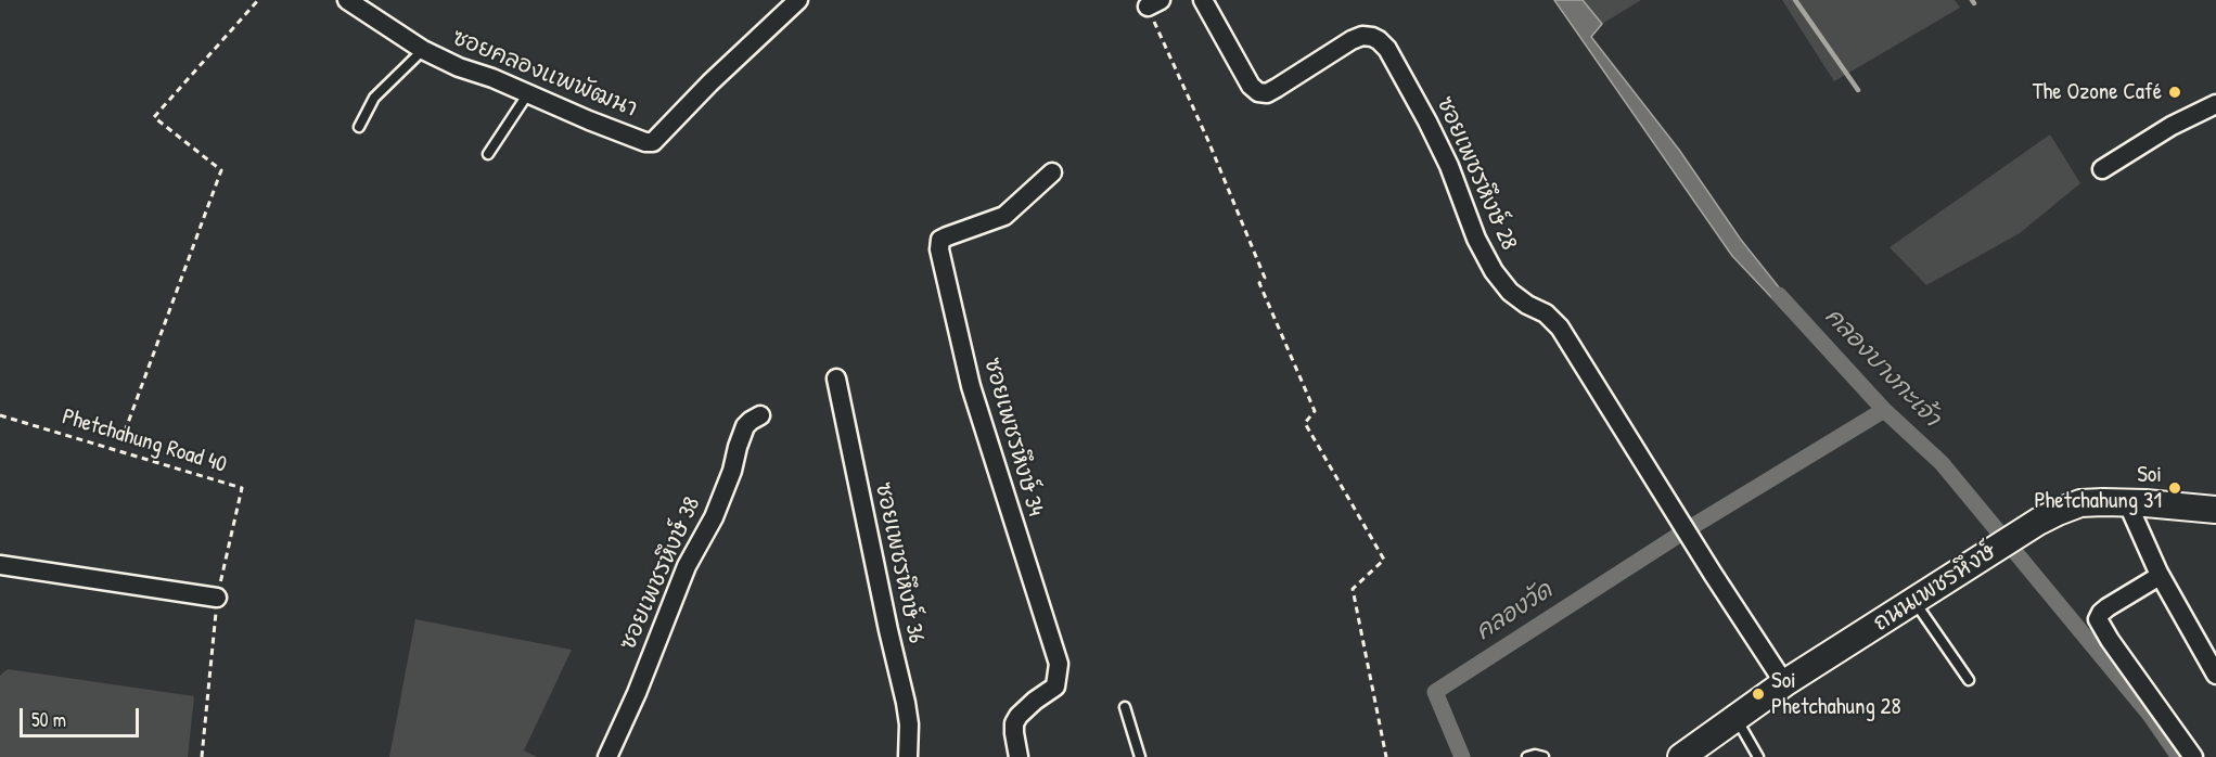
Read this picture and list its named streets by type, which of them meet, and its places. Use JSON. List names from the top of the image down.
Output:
{
  "streets": {
    "main road": ["ถนนเพชรหึงษ์"],
    "street": [
      "ซอยคลองแพพัฒนา",
      "ซอยเพชรหึงษ์ 28",
      "ซอยเพชรหึงษ์ 34",
      "ซอยเพชรหึงษ์ 36",
      "ซอยเพชรหึงษ์ 38"
    ],
    "path": ["Phetchahung Road 40"]
  },
  "crossings": [
    ["ซอยเพชรหึงษ์ 28", "ถนนเพชรหึงษ์"]
  ],
  "water": ["คลองบางกะเจ้า", "คลองวัด"],
  "places": ["The Ozone Café", "Soi Phetchahung 31", "Soi Phetchahung 28"],
  "scale_bar": "50 m"
}
